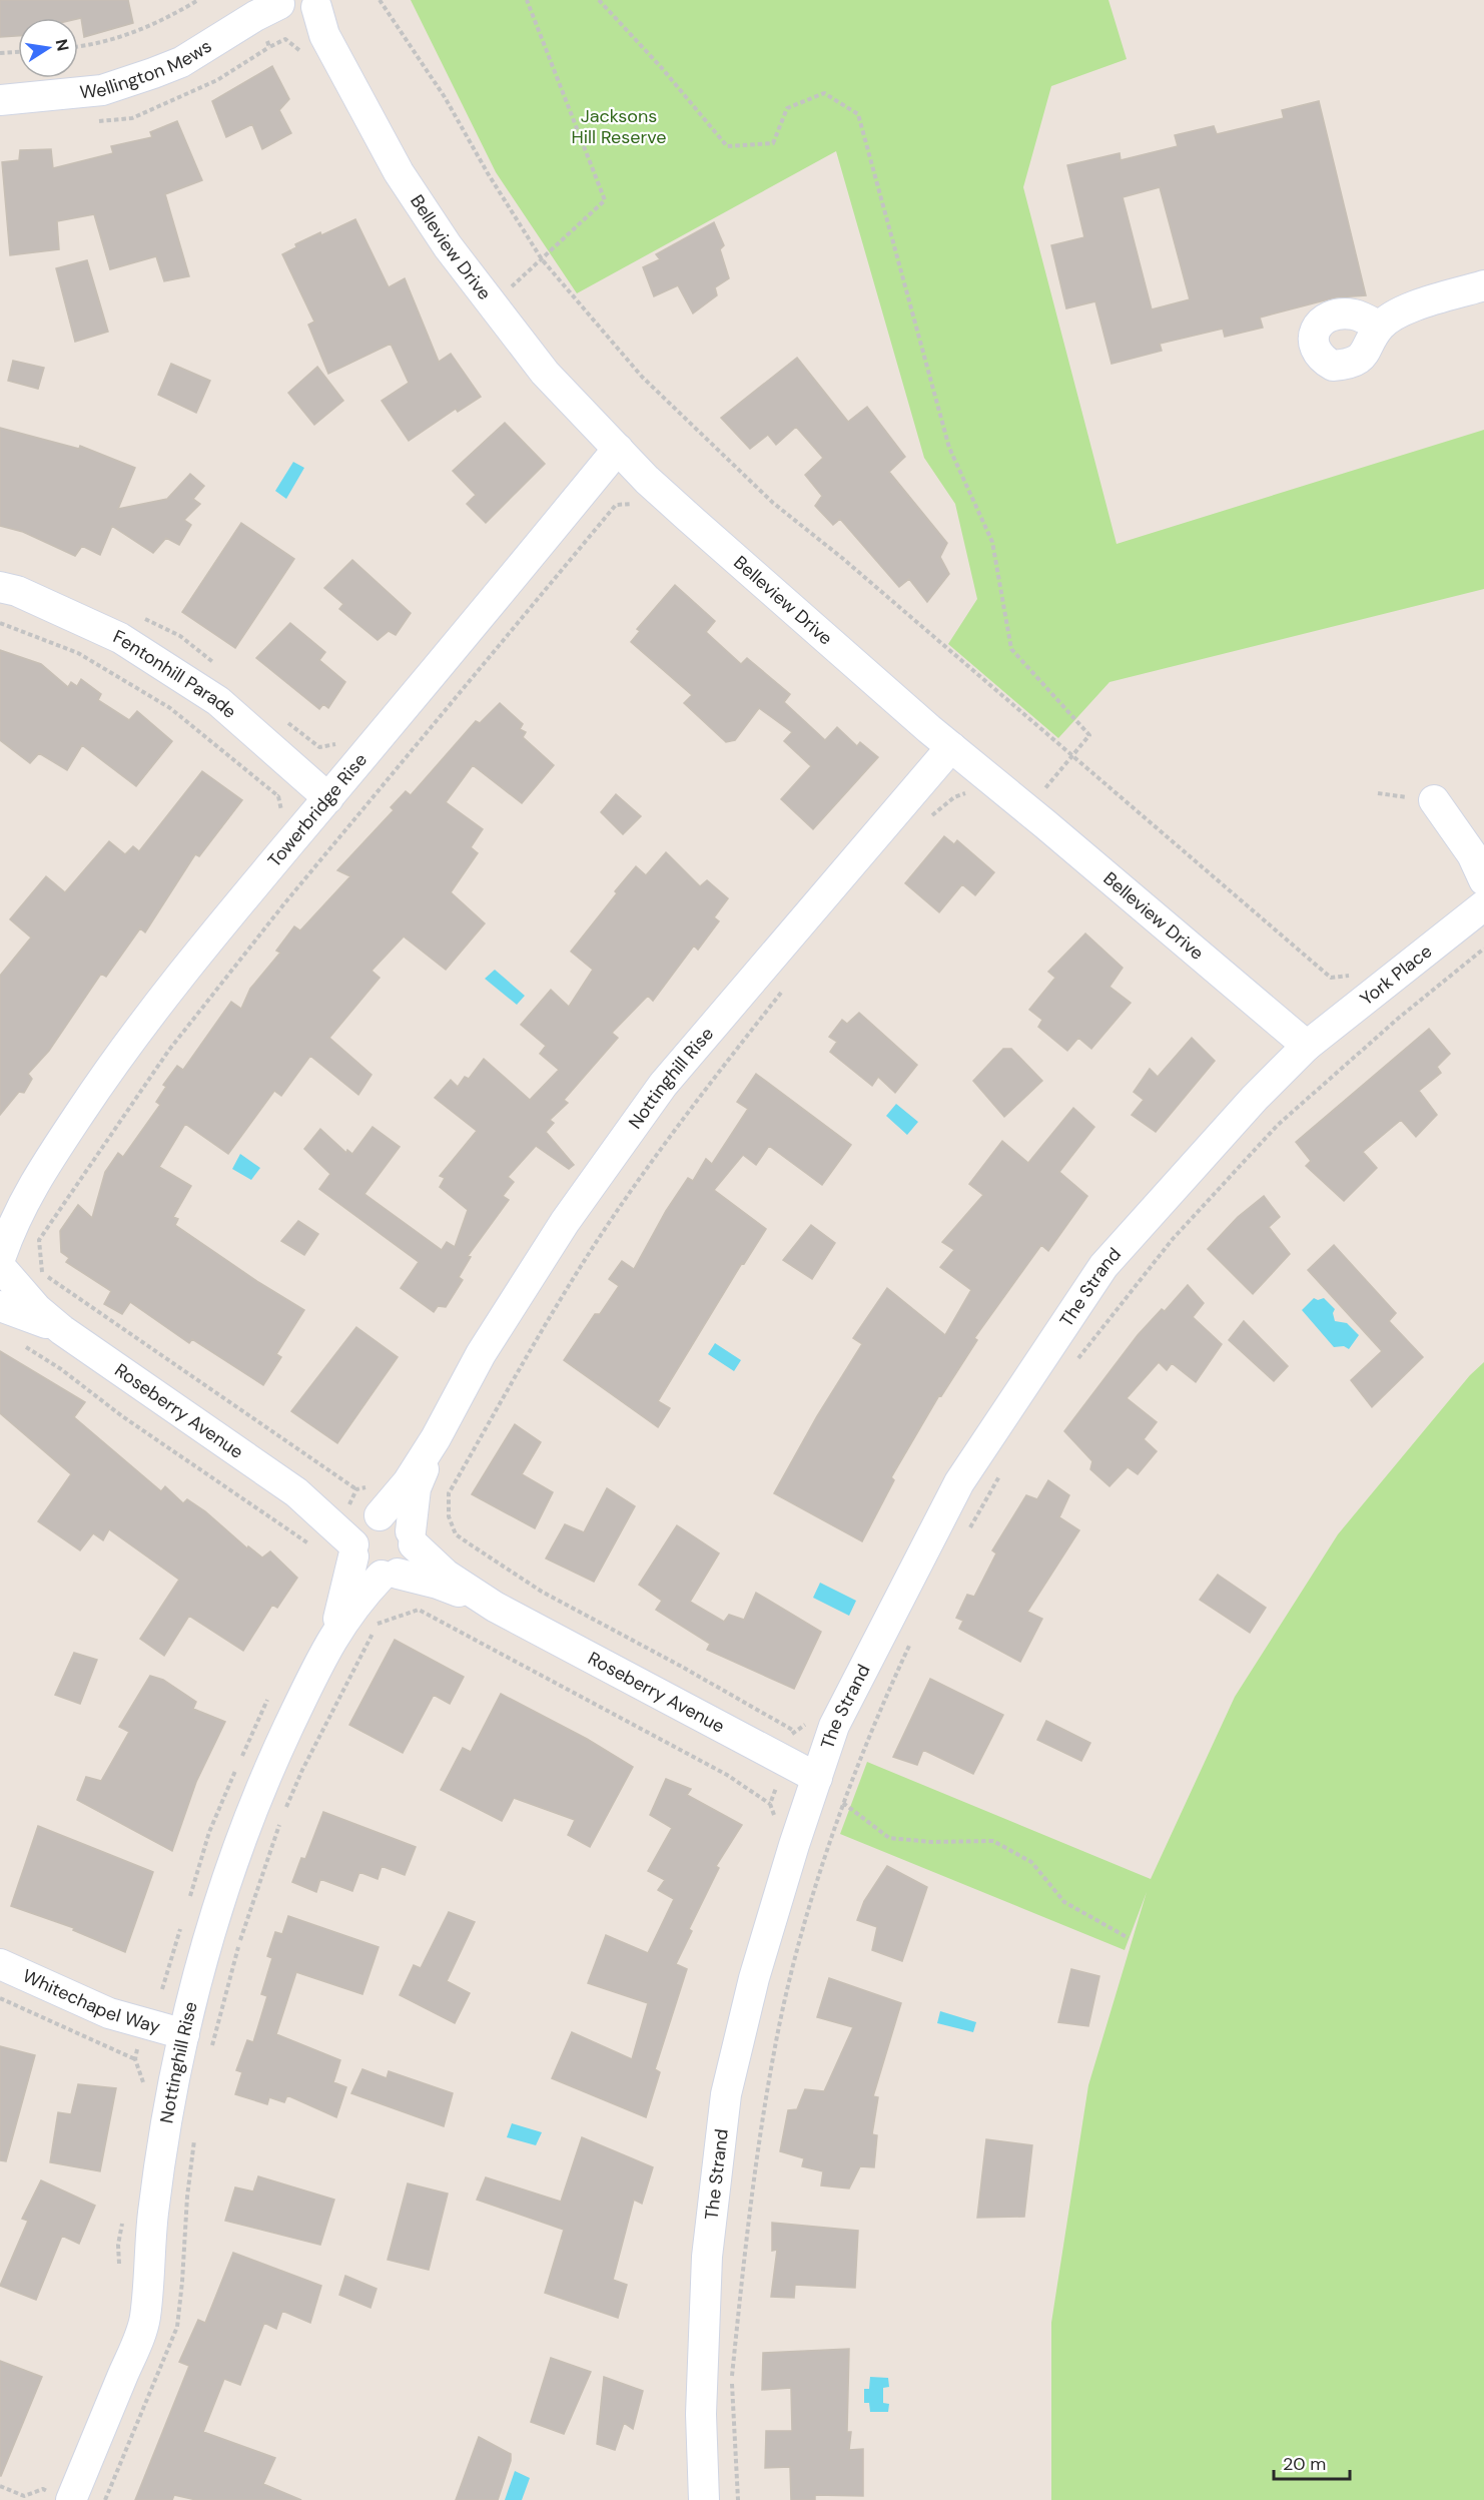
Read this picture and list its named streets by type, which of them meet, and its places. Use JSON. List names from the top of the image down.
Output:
{
  "streets": {
    "street": [
      "Wellington Mews",
      "Belleview Drive",
      "Fentonhill Parade",
      "Towerbridge Rise",
      "York Place",
      "Nottinghill Rise",
      "The Strand",
      "Roseberry Avenue",
      "Whitechapel Way"
    ]
  },
  "crossings": [
    ["Wellington Mews", "Belleview Drive"],
    ["Belleview Drive", "Towerbridge Rise"],
    ["Belleview Drive", "York Place"],
    ["Belleview Drive", "Nottinghill Rise"],
    ["Belleview Drive", "The Strand"],
    ["Fentonhill Parade", "Towerbridge Rise"],
    ["Towerbridge Rise", "Roseberry Avenue"],
    ["York Place", "The Strand"],
    ["Nottinghill Rise", "Roseberry Avenue"],
    ["Nottinghill Rise", "Whitechapel Way"],
    ["The Strand", "Roseberry Avenue"]
  ],
  "parks": ["Jacksons Hill Reserve"],
  "scale_bar": "20 m",
  "north": "right"
}
